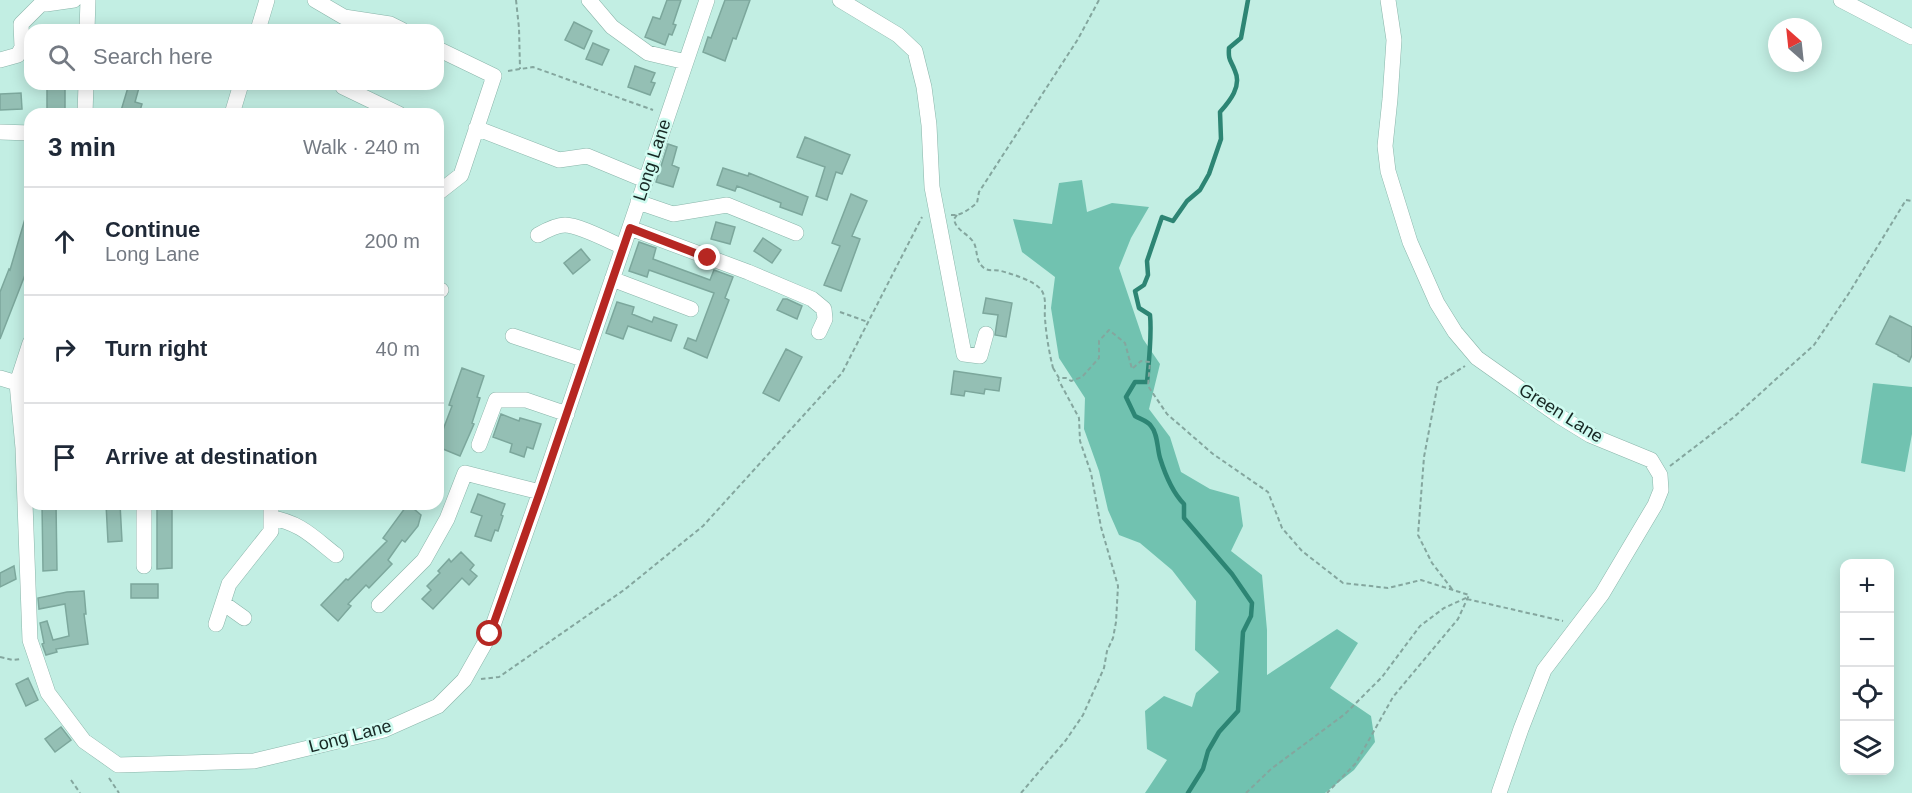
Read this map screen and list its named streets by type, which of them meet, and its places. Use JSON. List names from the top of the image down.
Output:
{
  "streets": {
    "street": ["Long Lane", "Green Lane"]
  },
  "north": "top left",
  "page": {
    "search": "Search here",
    "heading": ["3 min", "Walk · 240 m"],
    "list": [
      ["Continue", "Long Lane", "200 m"],
      ["Turn right", "40 m"],
      "Arrive at destination"
    ],
    "map_buttons": ["+", "−"]
  }
}
